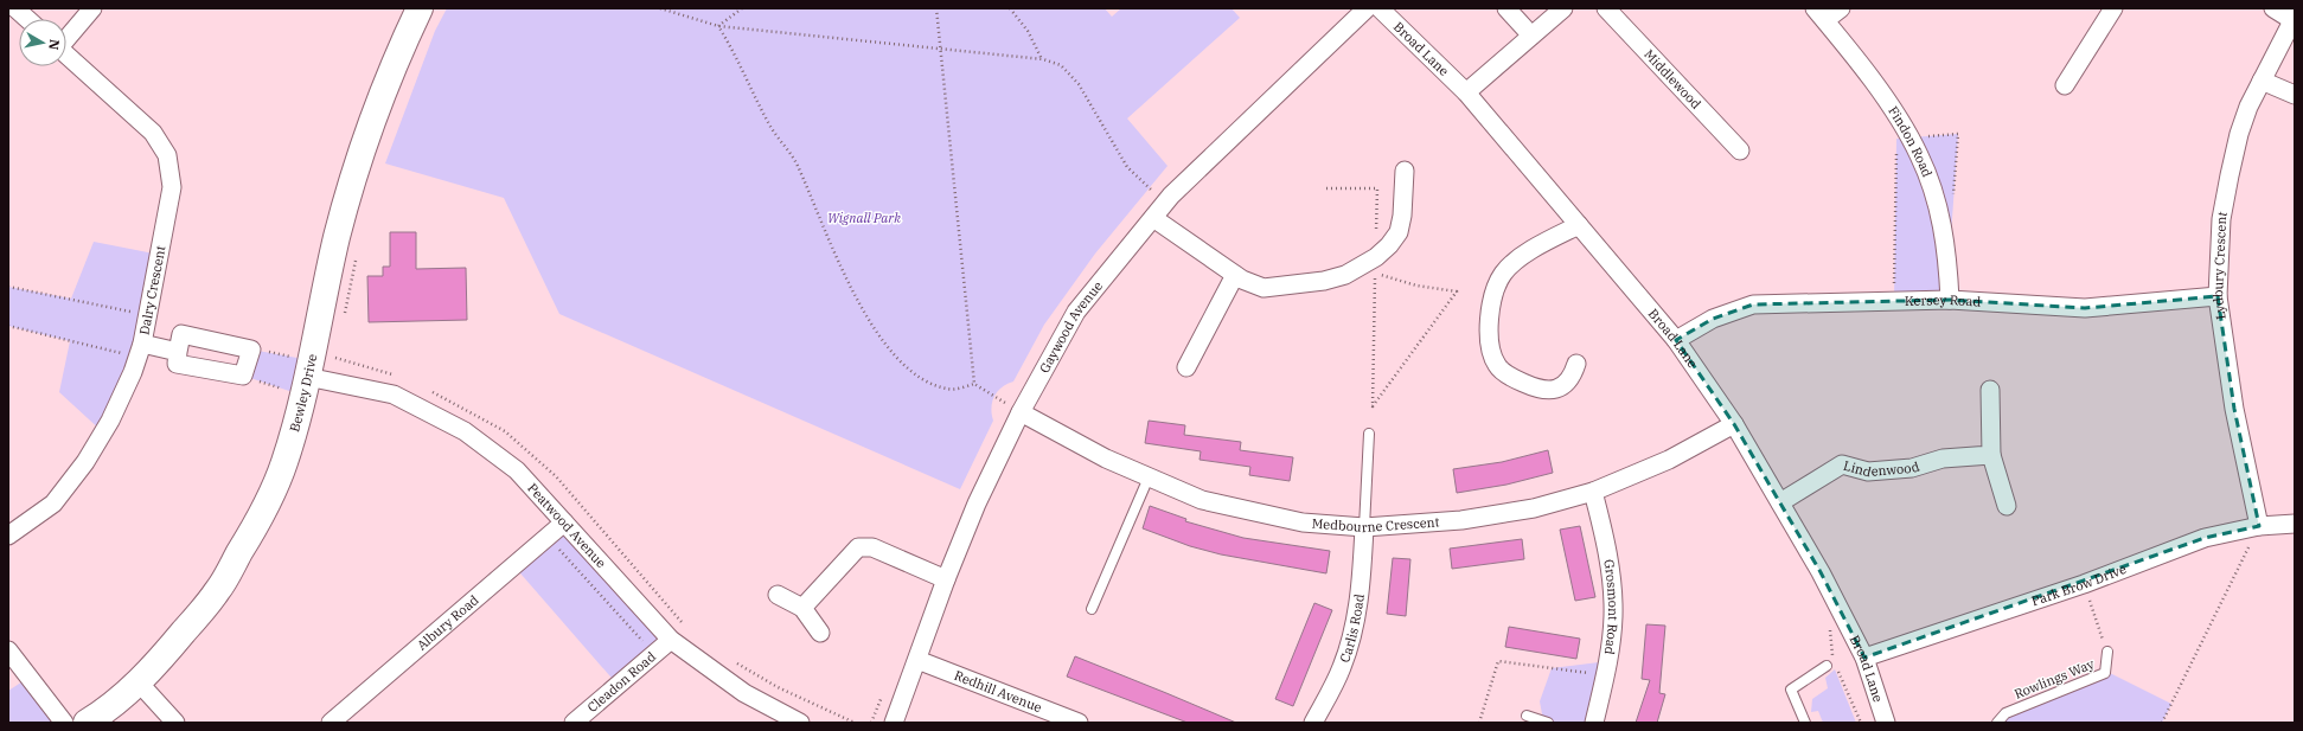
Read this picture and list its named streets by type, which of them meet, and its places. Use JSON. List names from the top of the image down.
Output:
{
  "streets": {
    "street": [
      "Broad Lane",
      "Middlewood",
      "Findon Road",
      "Lydbury Crescent",
      "Dalry Crescent",
      "Kersey Road",
      "Gaywood Avenue",
      "Bewley Drive",
      "Lindenwood",
      "Medbourne Crescent",
      "Peatwood Avenue",
      "Park Brow Drive",
      "Grosmont Road",
      "Albury Road",
      "Carlis Road",
      "Cleadon Road",
      "Redhill Avenue"
    ],
    "lane": ["Rowlings Way"]
  },
  "crossings": [
    ["Broad Lane", "Kersey Road"],
    ["Broad Lane", "Lindenwood"],
    ["Broad Lane", "Medbourne Crescent"],
    ["Broad Lane", "Park Brow Drive"],
    ["Findon Road", "Kersey Road"],
    ["Lydbury Crescent", "Kersey Road"],
    ["Lydbury Crescent", "Park Brow Drive"],
    ["Gaywood Avenue", "Medbourne Crescent"],
    ["Gaywood Avenue", "Redhill Avenue"],
    ["Bewley Drive", "Peatwood Avenue"],
    ["Medbourne Crescent", "Grosmont Road"],
    ["Medbourne Crescent", "Carlis Road"],
    ["Peatwood Avenue", "Albury Road"],
    ["Peatwood Avenue", "Cleadon Road"]
  ],
  "parks": ["Wignall Park"],
  "north": "right"
}
